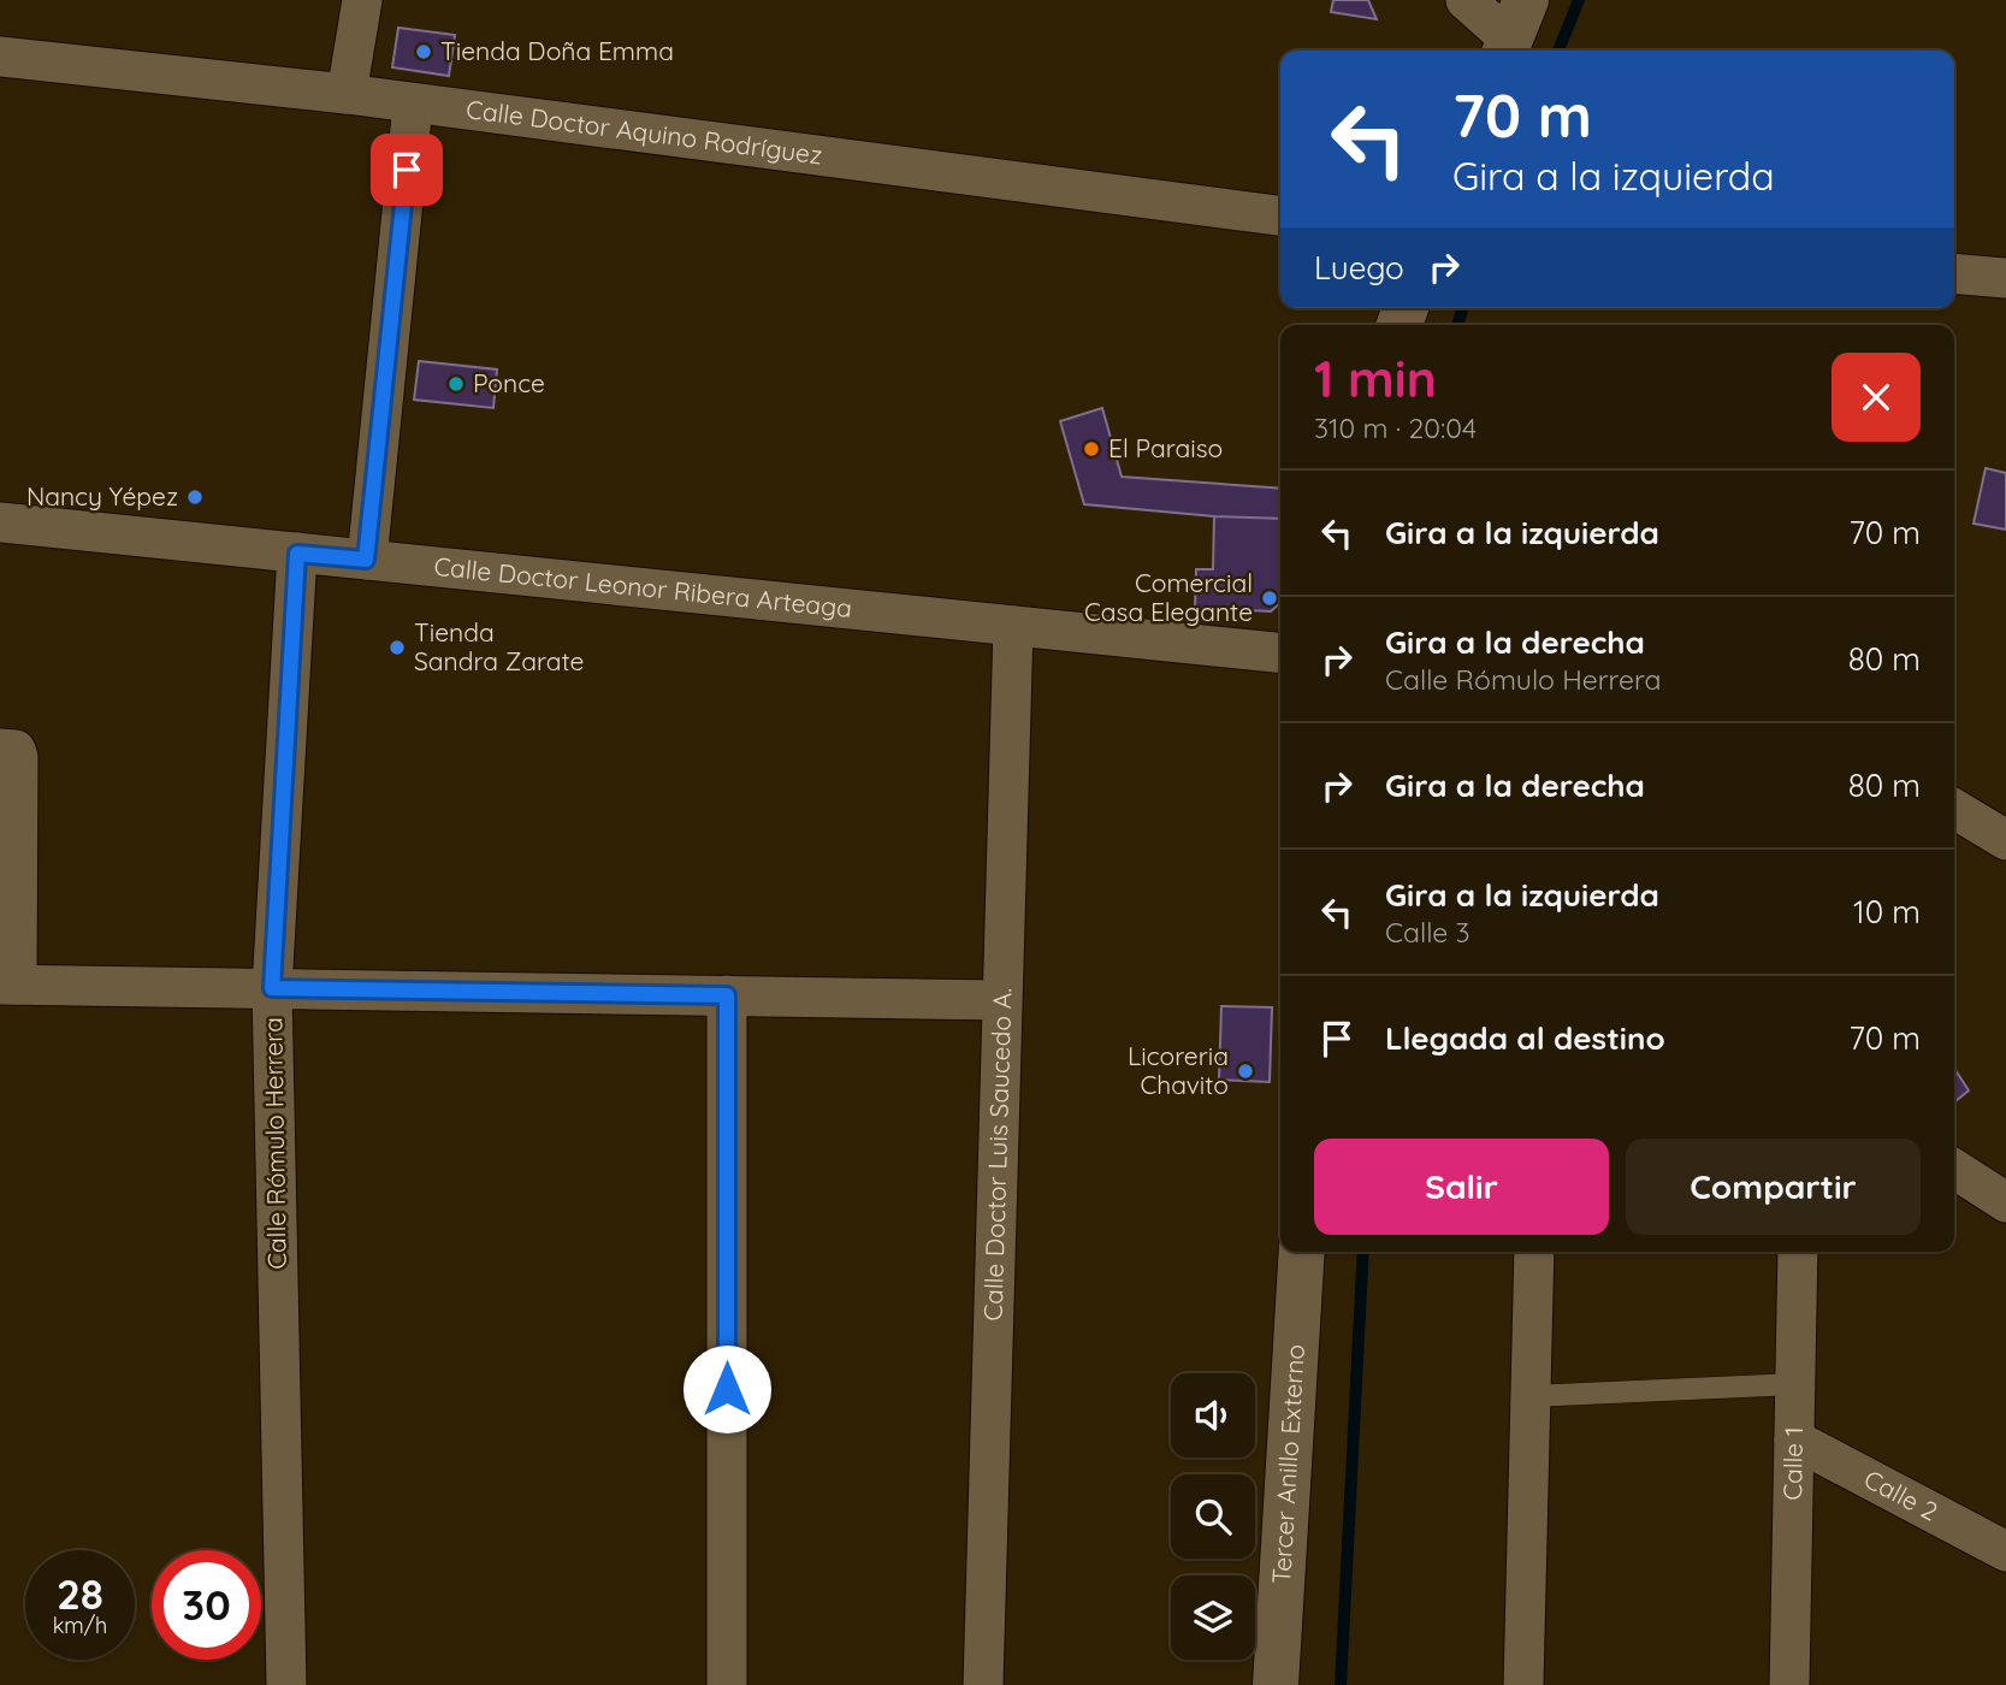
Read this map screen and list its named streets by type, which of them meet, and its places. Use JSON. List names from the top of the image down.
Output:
{
  "streets": {
    "street": [
      "Calle Doctor Aquino Rodríguez",
      "Calle Doctor Leonor Ribera Arteaga",
      "Calle Rómulo Herrera",
      "Calle Doctor Luis Saucedo A.",
      "Tercer Anillo Externo",
      "Calle 1",
      "Calle 2"
    ]
  },
  "crossings": [
    ["Calle Doctor Leonor Ribera Arteaga", "Calle Rómulo Herrera"],
    ["Calle Doctor Leonor Ribera Arteaga", "Calle Doctor Luis Saucedo A."],
    ["Calle 1", "Calle 2"]
  ],
  "places": [
    "Tienda Doña Emma",
    "Ponce",
    "El Paraiso",
    "Nancy Yépez",
    "Comercial Casa Elegante",
    "Tienda Sandra Zarate",
    "Licoreria Chavito"
  ],
  "page": {
    "turn": ["70 m", "Gira a la izquierda"],
    "then": "Luego",
    "heading": ["1 min", "310 m · 20:04"],
    "list": [
      {
        "name": "Gira a la izquierda",
        "value": "70 m"
      },
      {
        "name": "Gira a la derecha",
        "note": "Calle Rómulo Herrera",
        "value": "80 m"
      },
      {
        "name": "Gira a la derecha",
        "value": "80 m"
      },
      {
        "name": "Gira a la izquierda",
        "note": "Calle 3",
        "value": "10 m"
      },
      {
        "name": "Llegada al destino",
        "value": "70 m"
      }
    ],
    "buttons": ["Salir", "Compartir"],
    "speed": "28 km/h",
    "limit": "30"
  }
}
